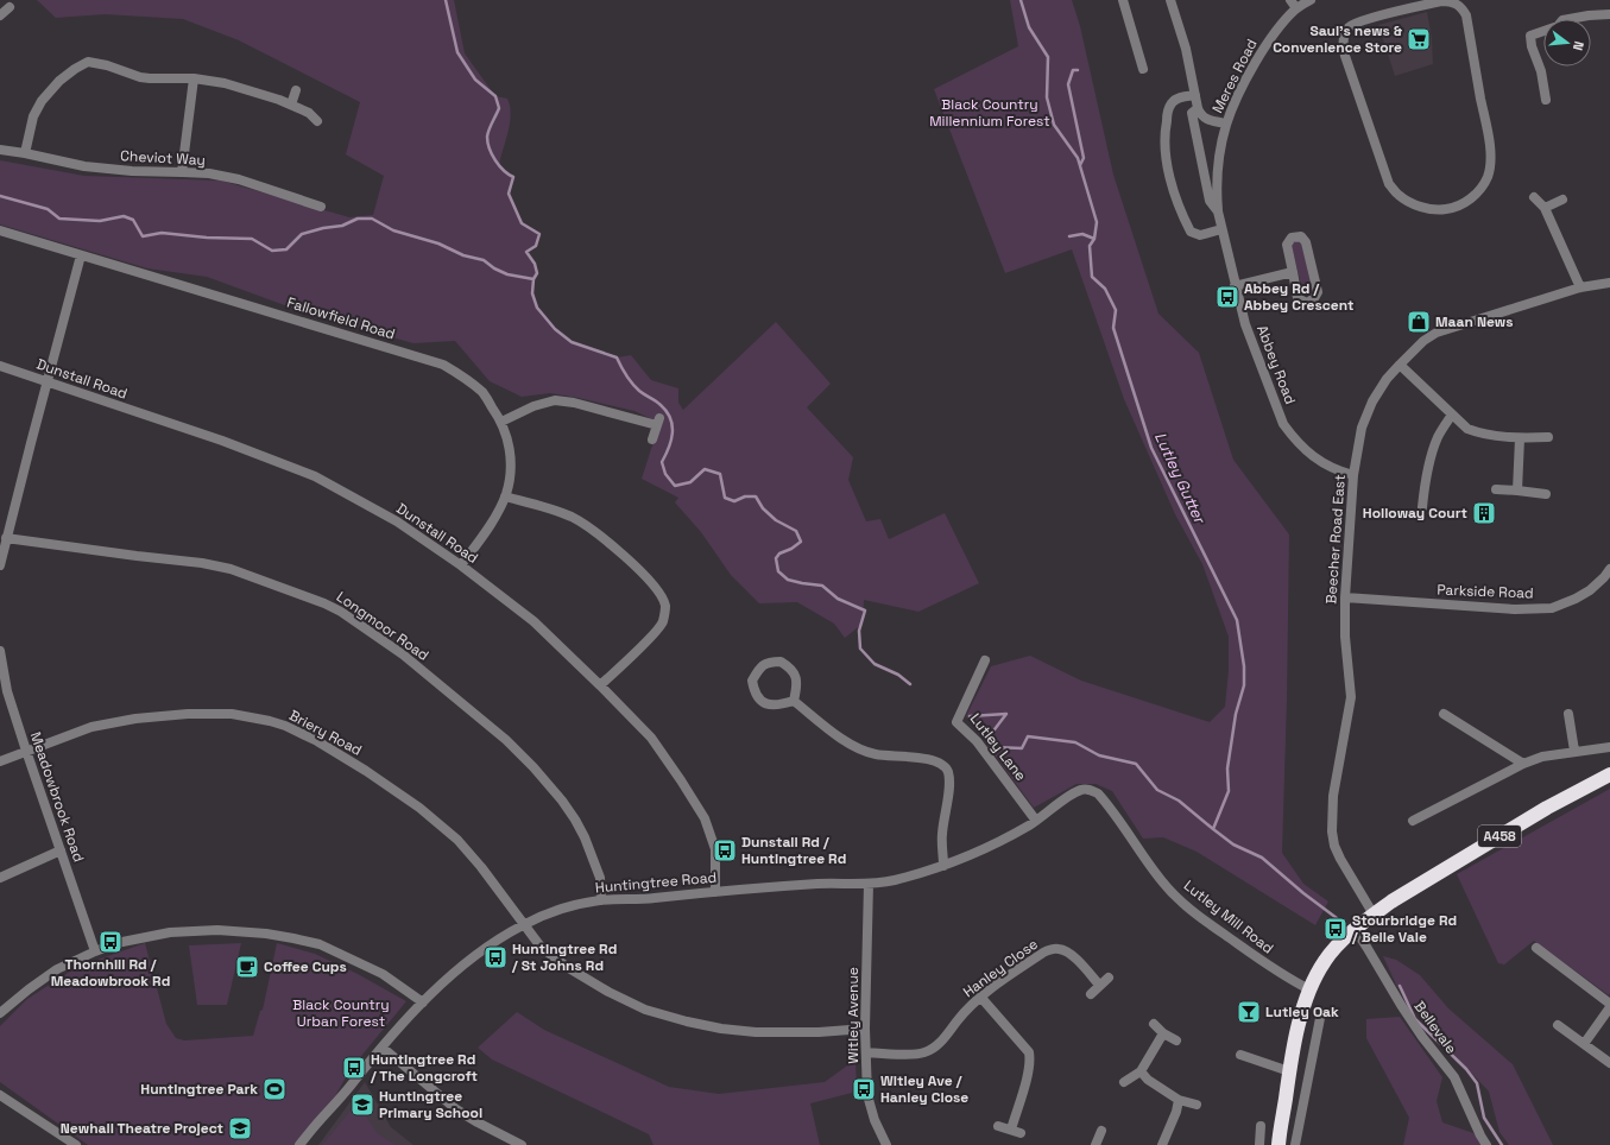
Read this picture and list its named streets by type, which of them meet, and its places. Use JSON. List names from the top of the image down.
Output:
{
  "streets": {
    "highway": ["A458"],
    "street": [
      "Meres Road",
      "Cheviot Way",
      "Fallowfield Road",
      "Abbey Road",
      "Dunstall Road",
      "Beecher Road East",
      "Parkside Road",
      "Longmoor Road",
      "Briery Road",
      "Lutley Lane",
      "Meadowbrook Road",
      "Huntingtree Road",
      "Lutley Mill Road",
      "Hanley Close",
      "Witley Avenue",
      "Bellevale"
    ]
  },
  "crossings": [
    ["Meres Road", "Abbey Road"],
    ["Fallowfield Road", "Dunstall Road"],
    ["Abbey Road", "Beecher Road East"],
    ["Dunstall Road", "Huntingtree Road"],
    ["Beecher Road East", "Parkside Road"],
    ["Beecher Road East", "A458"],
    ["Longmoor Road", "Huntingtree Road"],
    ["Briery Road", "Meadowbrook Road"],
    ["Briery Road", "Huntingtree Road"],
    ["Briery Road", "Witley Avenue"],
    ["Lutley Lane", "Huntingtree Road"],
    ["A458", "Lutley Mill Road"],
    ["A458", "Bellevale"],
    ["Huntingtree Road", "Lutley Mill Road"],
    ["Huntingtree Road", "Witley Avenue"],
    ["Hanley Close", "Witley Avenue"]
  ],
  "water": ["Lutley Gutter"],
  "parks": ["Black Country Millennium Forest", "Black Country Urban Forest"],
  "places": {
    "supermarket": ["Saul's news & Convenience Store"],
    "bus stop": [
      "Abbey Rd / Abbey Crescent",
      "Dunstall Rd / Huntingtree Rd",
      "Stourbridge Rd / Belle Vale",
      "Thornhill Rd / Meadowbrook Rd",
      "Huntingtree Rd / St Johns Rd",
      "Huntingtree Rd / The Longcroft",
      "Witley Ave / Hanley Close"
    ],
    "shop": ["Maan News"],
    "building": ["Holloway Court"],
    "cafe": ["Coffee Cups"],
    "bar": ["Lutley Oak"],
    "sports": ["Huntingtree Park"],
    "school or university": ["Huntingtree Primary School", "Newhall Theatre Project"]
  },
  "north": "right"
}
